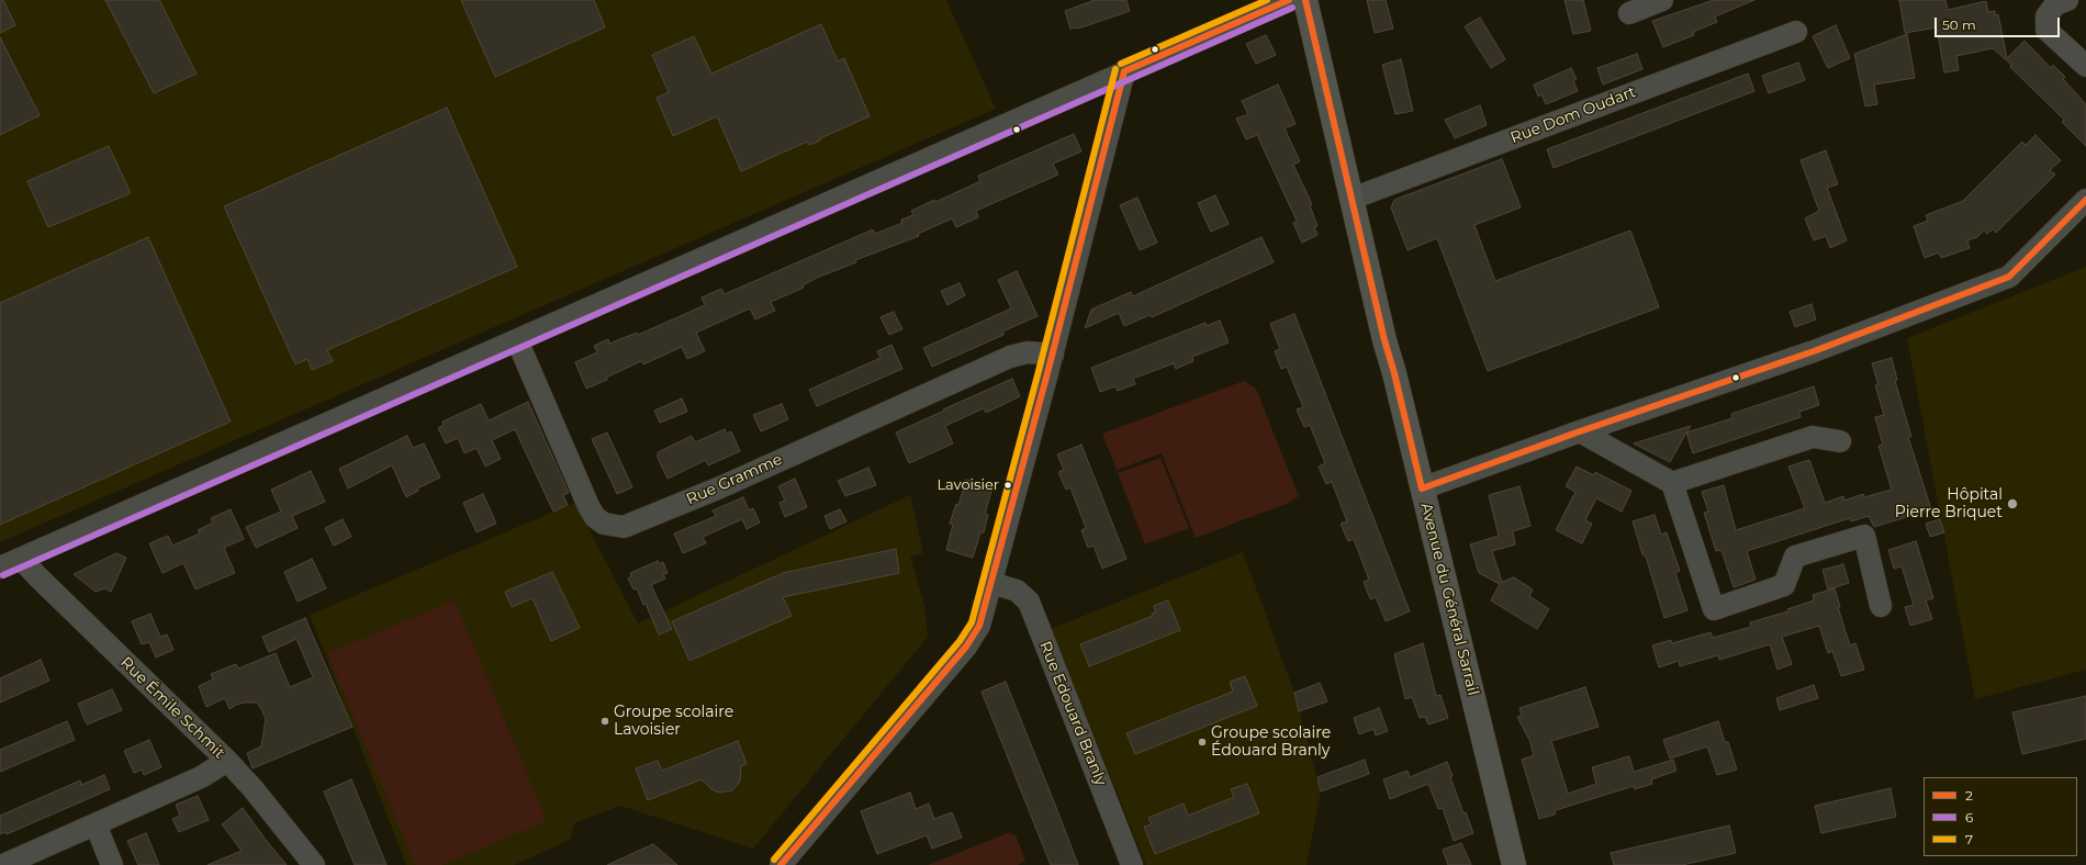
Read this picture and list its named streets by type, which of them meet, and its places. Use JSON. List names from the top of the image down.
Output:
{
  "streets": {
    "main road": ["Avenue du Général Sarrail"],
    "street": [
      "Rue Dom Oudart",
      "Rue Gramme",
      "Rue Émile Schmit",
      "Rue Edouard Branly"
    ]
  },
  "crossings": [
    ["Rue Dom Oudart", "Avenue du Général Sarrail"]
  ],
  "places": [
    "Lavoisier",
    "Hôpital Pierre Briquet",
    "Groupe scolaire Lavoisier",
    "Groupe scolaire Édouard Branly"
  ],
  "lines": ["transit line 2", "transit line 7", "transit line 6"],
  "legend": ["2", "6", "7"],
  "scale_bar": "50 m"
}
